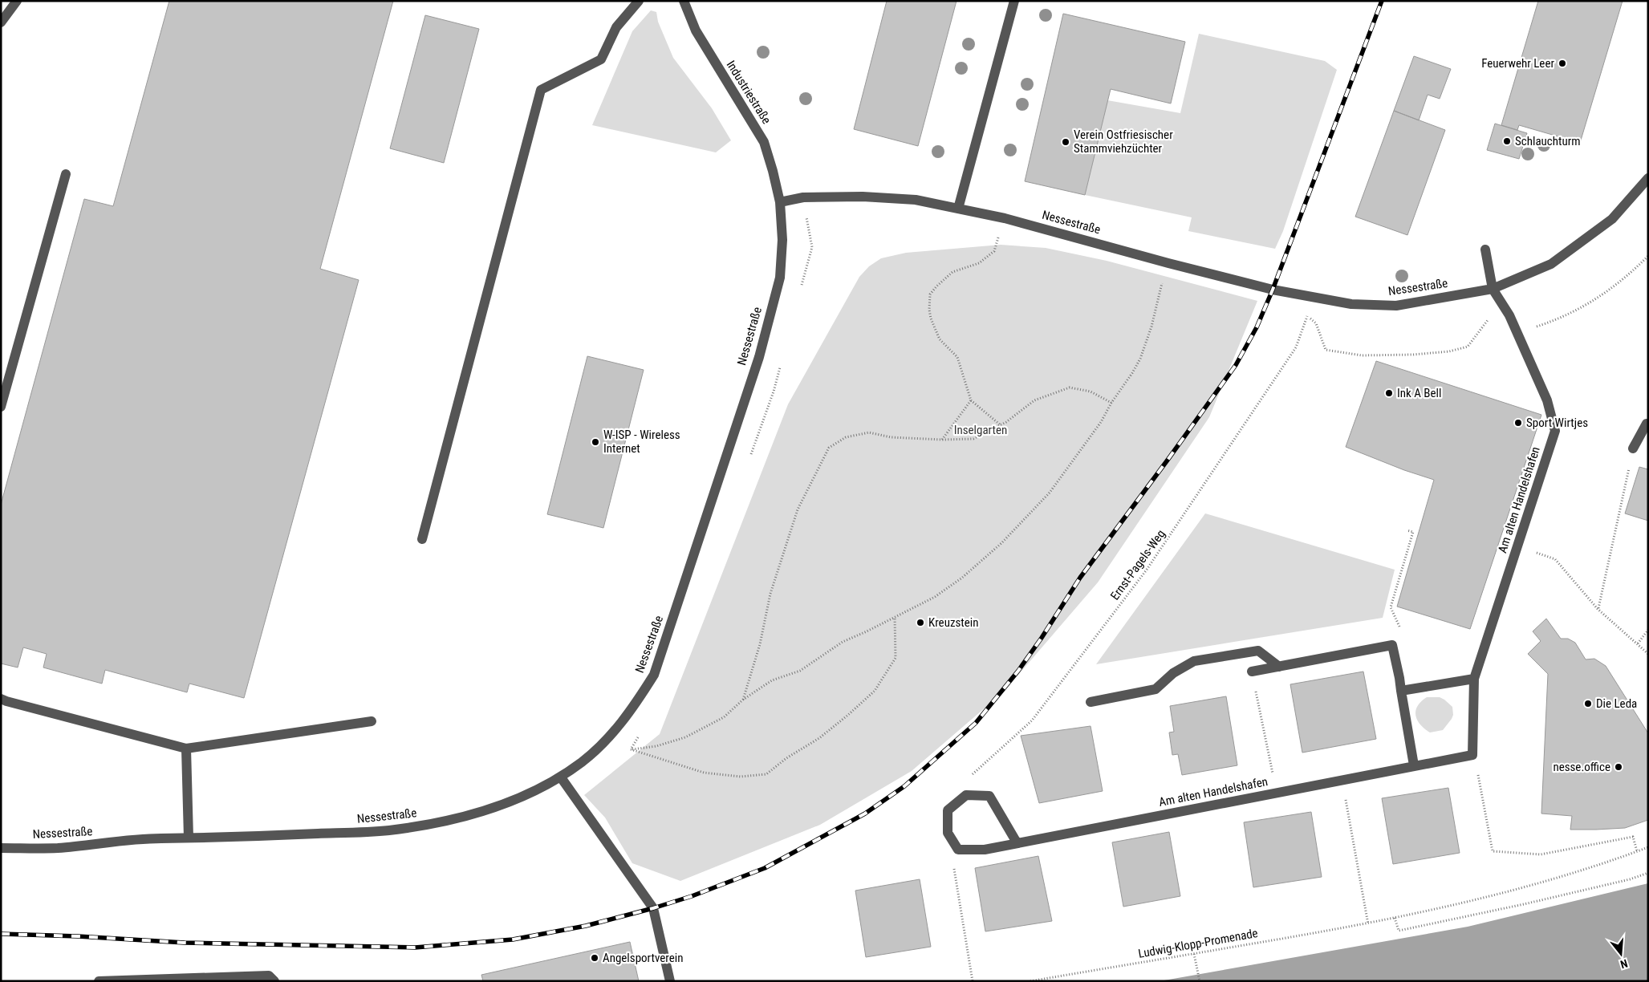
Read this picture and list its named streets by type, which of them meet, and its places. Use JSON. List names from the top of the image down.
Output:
{
  "streets": {
    "street": ["Industriestraße", "Nessestraße", "Am alten Handelshafen"],
    "path": ["Ernst-Pagels-Weg", "Ludwig-Klopp-Promenade"]
  },
  "crossings": [
    ["Industriestraße", "Nessestraße"],
    ["Nessestraße", "Am alten Handelshafen"],
    ["Nessestraße", "Ernst-Pagels-Weg"]
  ],
  "parks": ["Inselgarten"],
  "places": [
    "Feuerwehr Leer",
    "Schlauchturm",
    "Verein Ostfriesischer Stammviehzüchter",
    "Ink A Bell",
    "Sport Wirtjes",
    "W-ISP - Wireless Internet",
    "Kreuzstein",
    "Die Leda",
    "nesse.office",
    "Angelsportverein"
  ],
  "north": "bottom"
}
